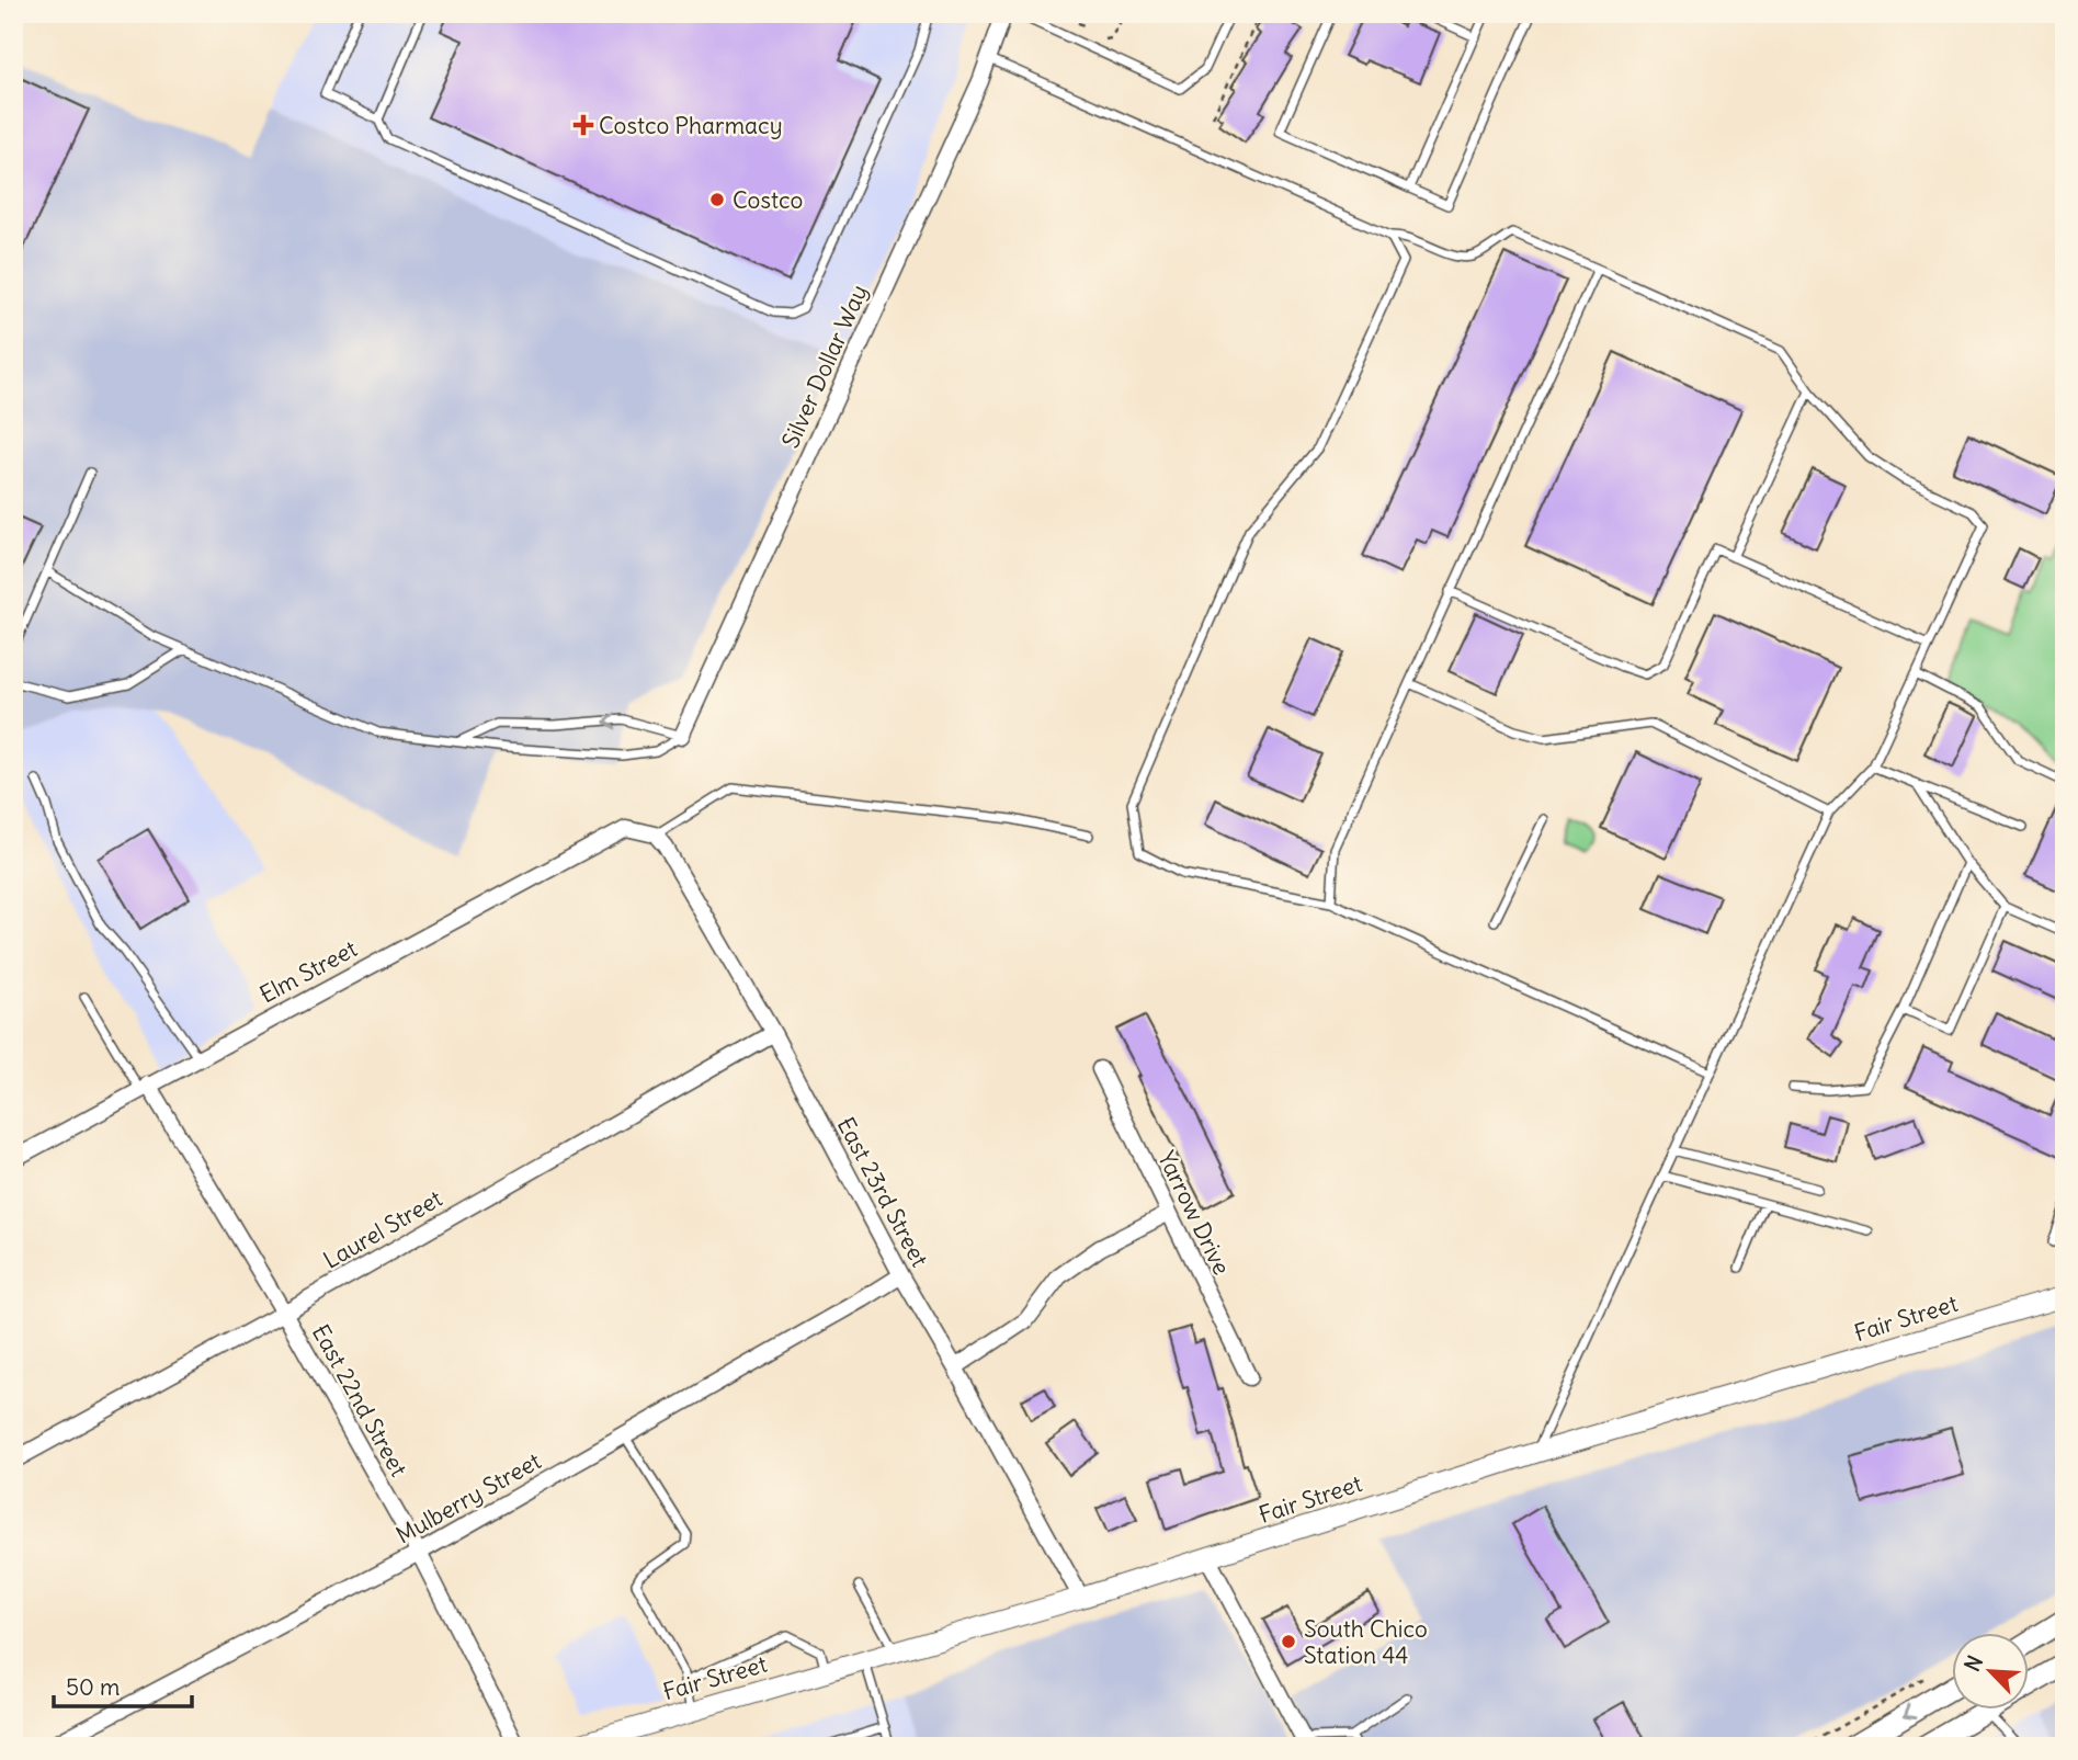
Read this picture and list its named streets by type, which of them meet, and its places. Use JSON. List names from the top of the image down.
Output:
{
  "streets": {
    "street": [
      "Silver Dollar Way",
      "Elm Street",
      "East 23rd Street",
      "Yarrow Drive",
      "Laurel Street",
      "Fair Street",
      "East 22nd Street",
      "Mulberry Street"
    ]
  },
  "crossings": [
    ["Elm Street", "East 23rd Street"],
    ["Elm Street", "East 22nd Street"],
    ["East 23rd Street", "Laurel Street"],
    ["East 23rd Street", "Fair Street"],
    ["East 23rd Street", "Mulberry Street"],
    ["Laurel Street", "East 22nd Street"],
    ["East 22nd Street", "Mulberry Street"]
  ],
  "places": {
    "health": ["Costco Pharmacy"],
    "other": ["Costco", "South Chico Station 44"]
  },
  "scale_bar": "50 m",
  "north": "top left"
}
